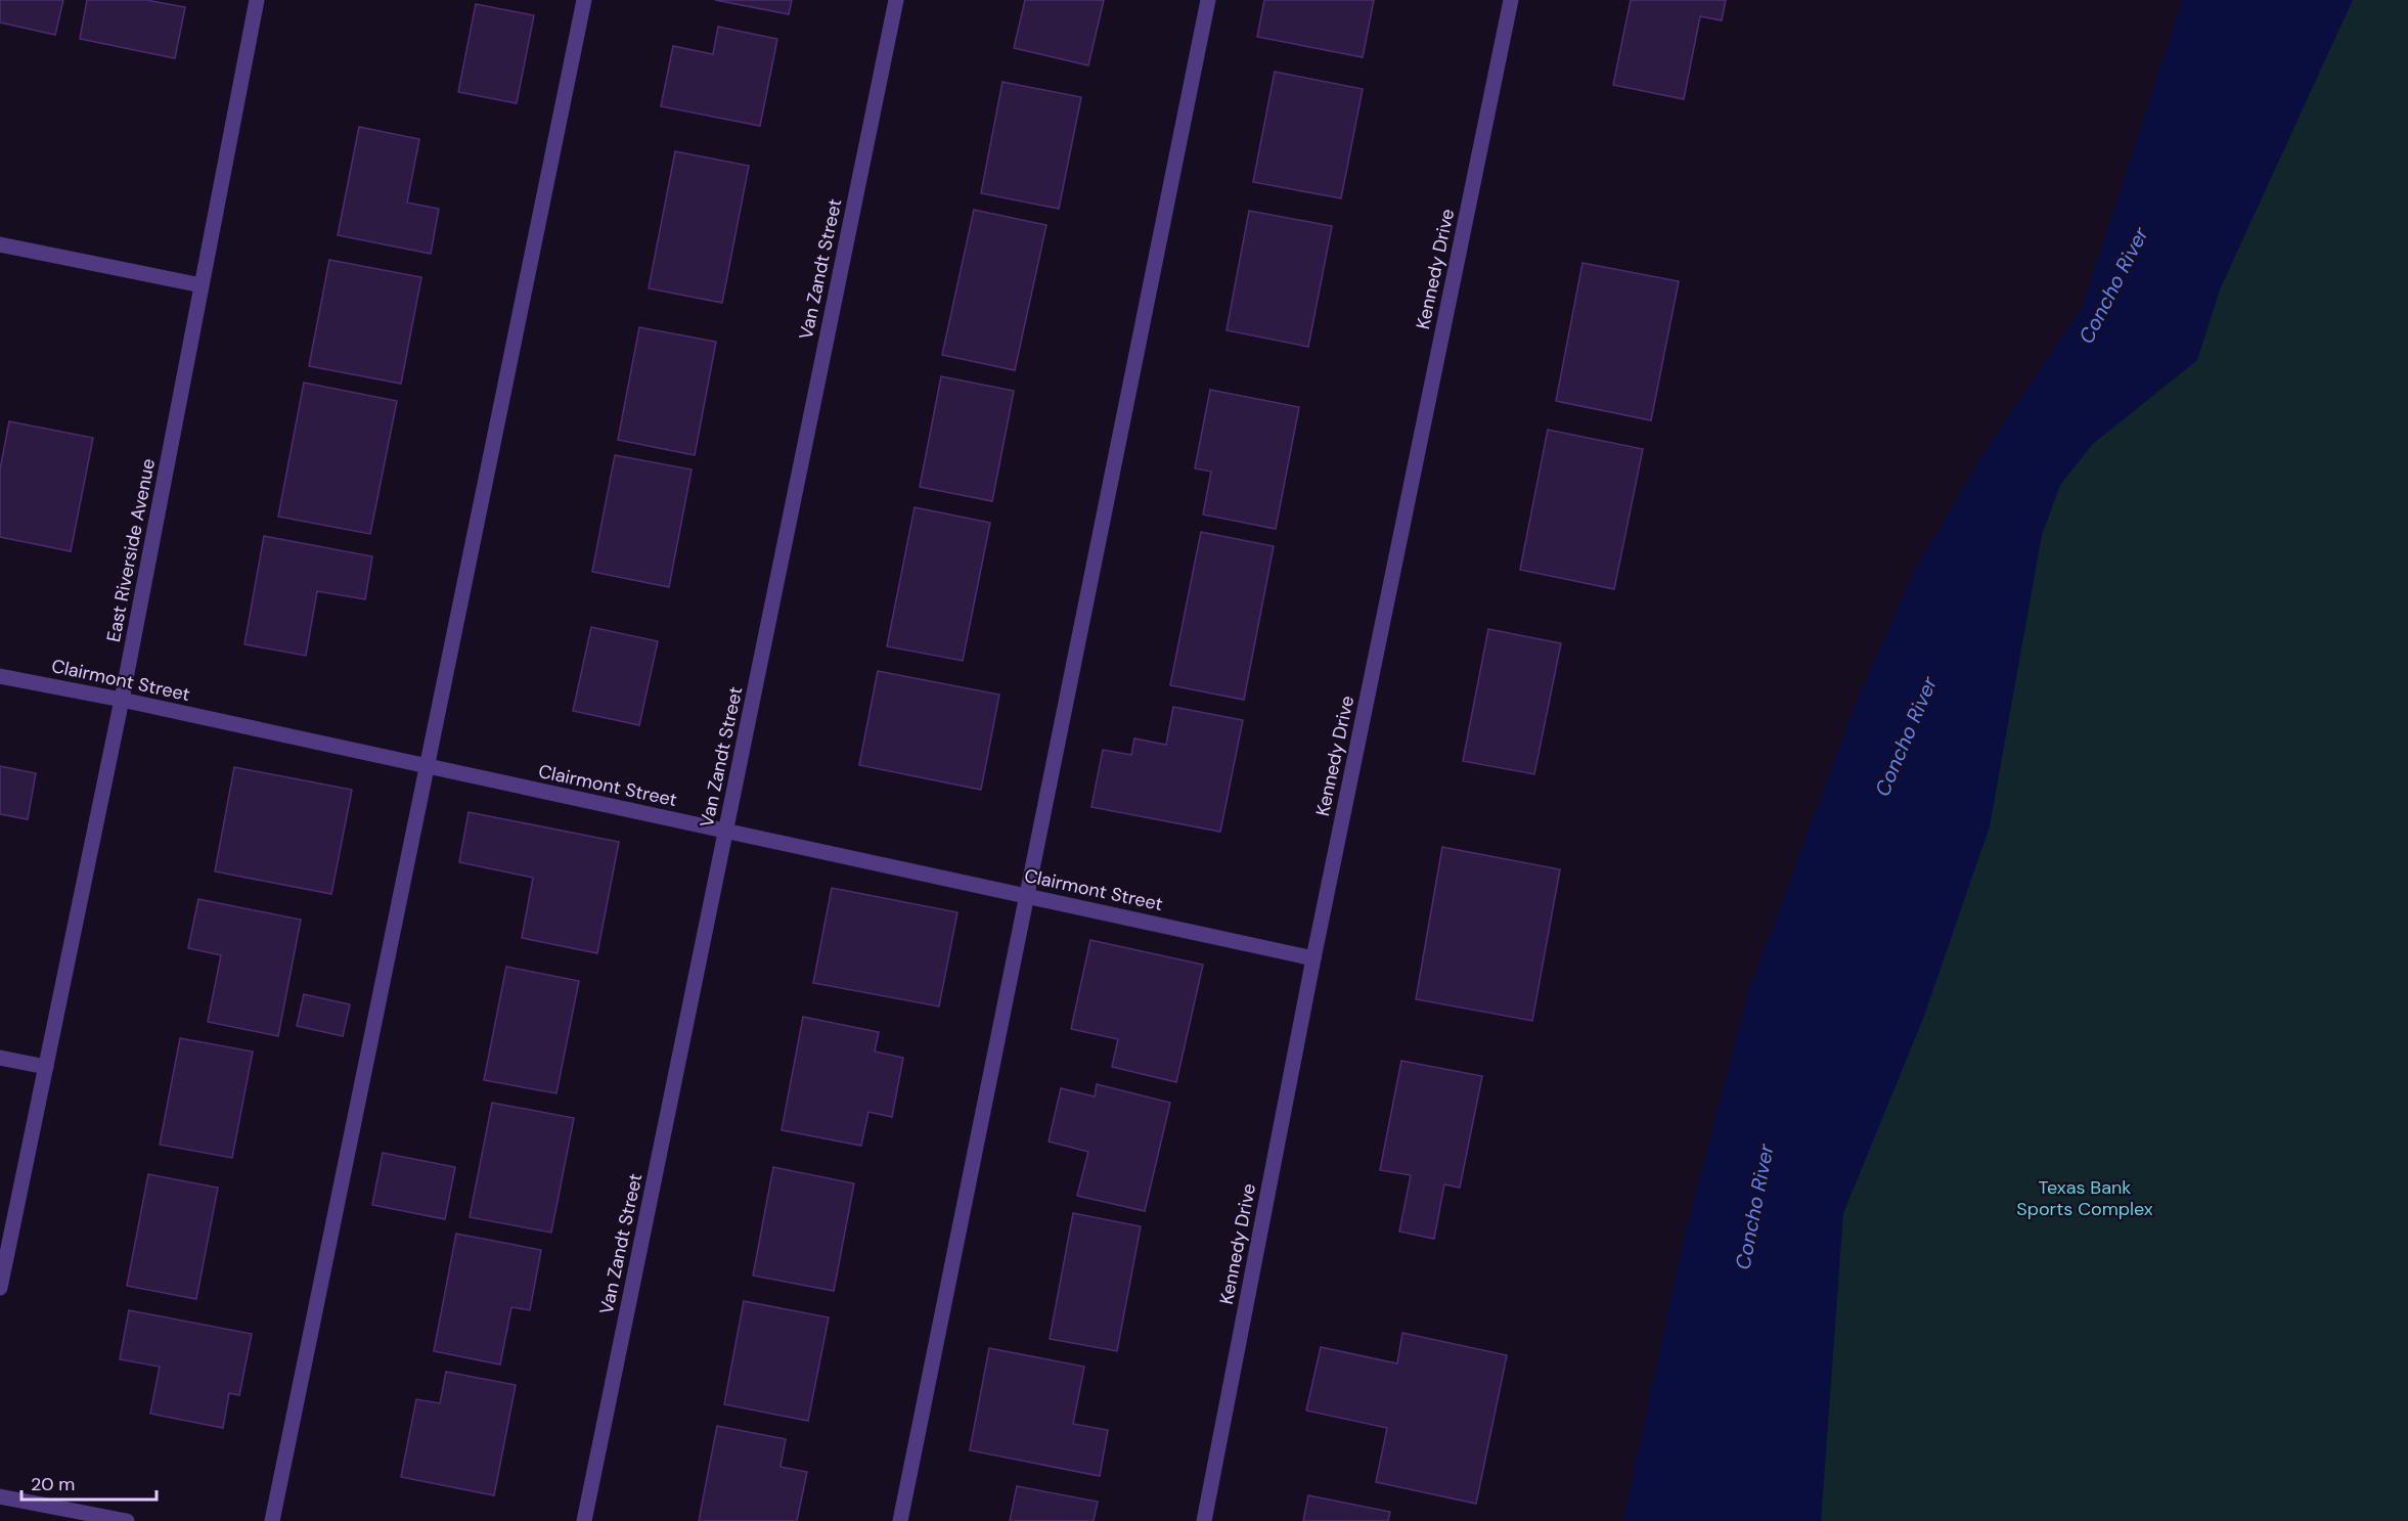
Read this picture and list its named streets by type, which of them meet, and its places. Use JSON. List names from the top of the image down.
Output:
{
  "streets": {
    "street": [
      "Van Zandt Street",
      "Kennedy Drive",
      "East Riverside Avenue",
      "Clairmont Street"
    ]
  },
  "crossings": [
    ["Van Zandt Street", "Clairmont Street"],
    ["Kennedy Drive", "Clairmont Street"],
    ["East Riverside Avenue", "Clairmont Street"]
  ],
  "water": ["Concho River"],
  "parks": ["Texas Bank Sports Complex"],
  "scale_bar": "20 m"
}
